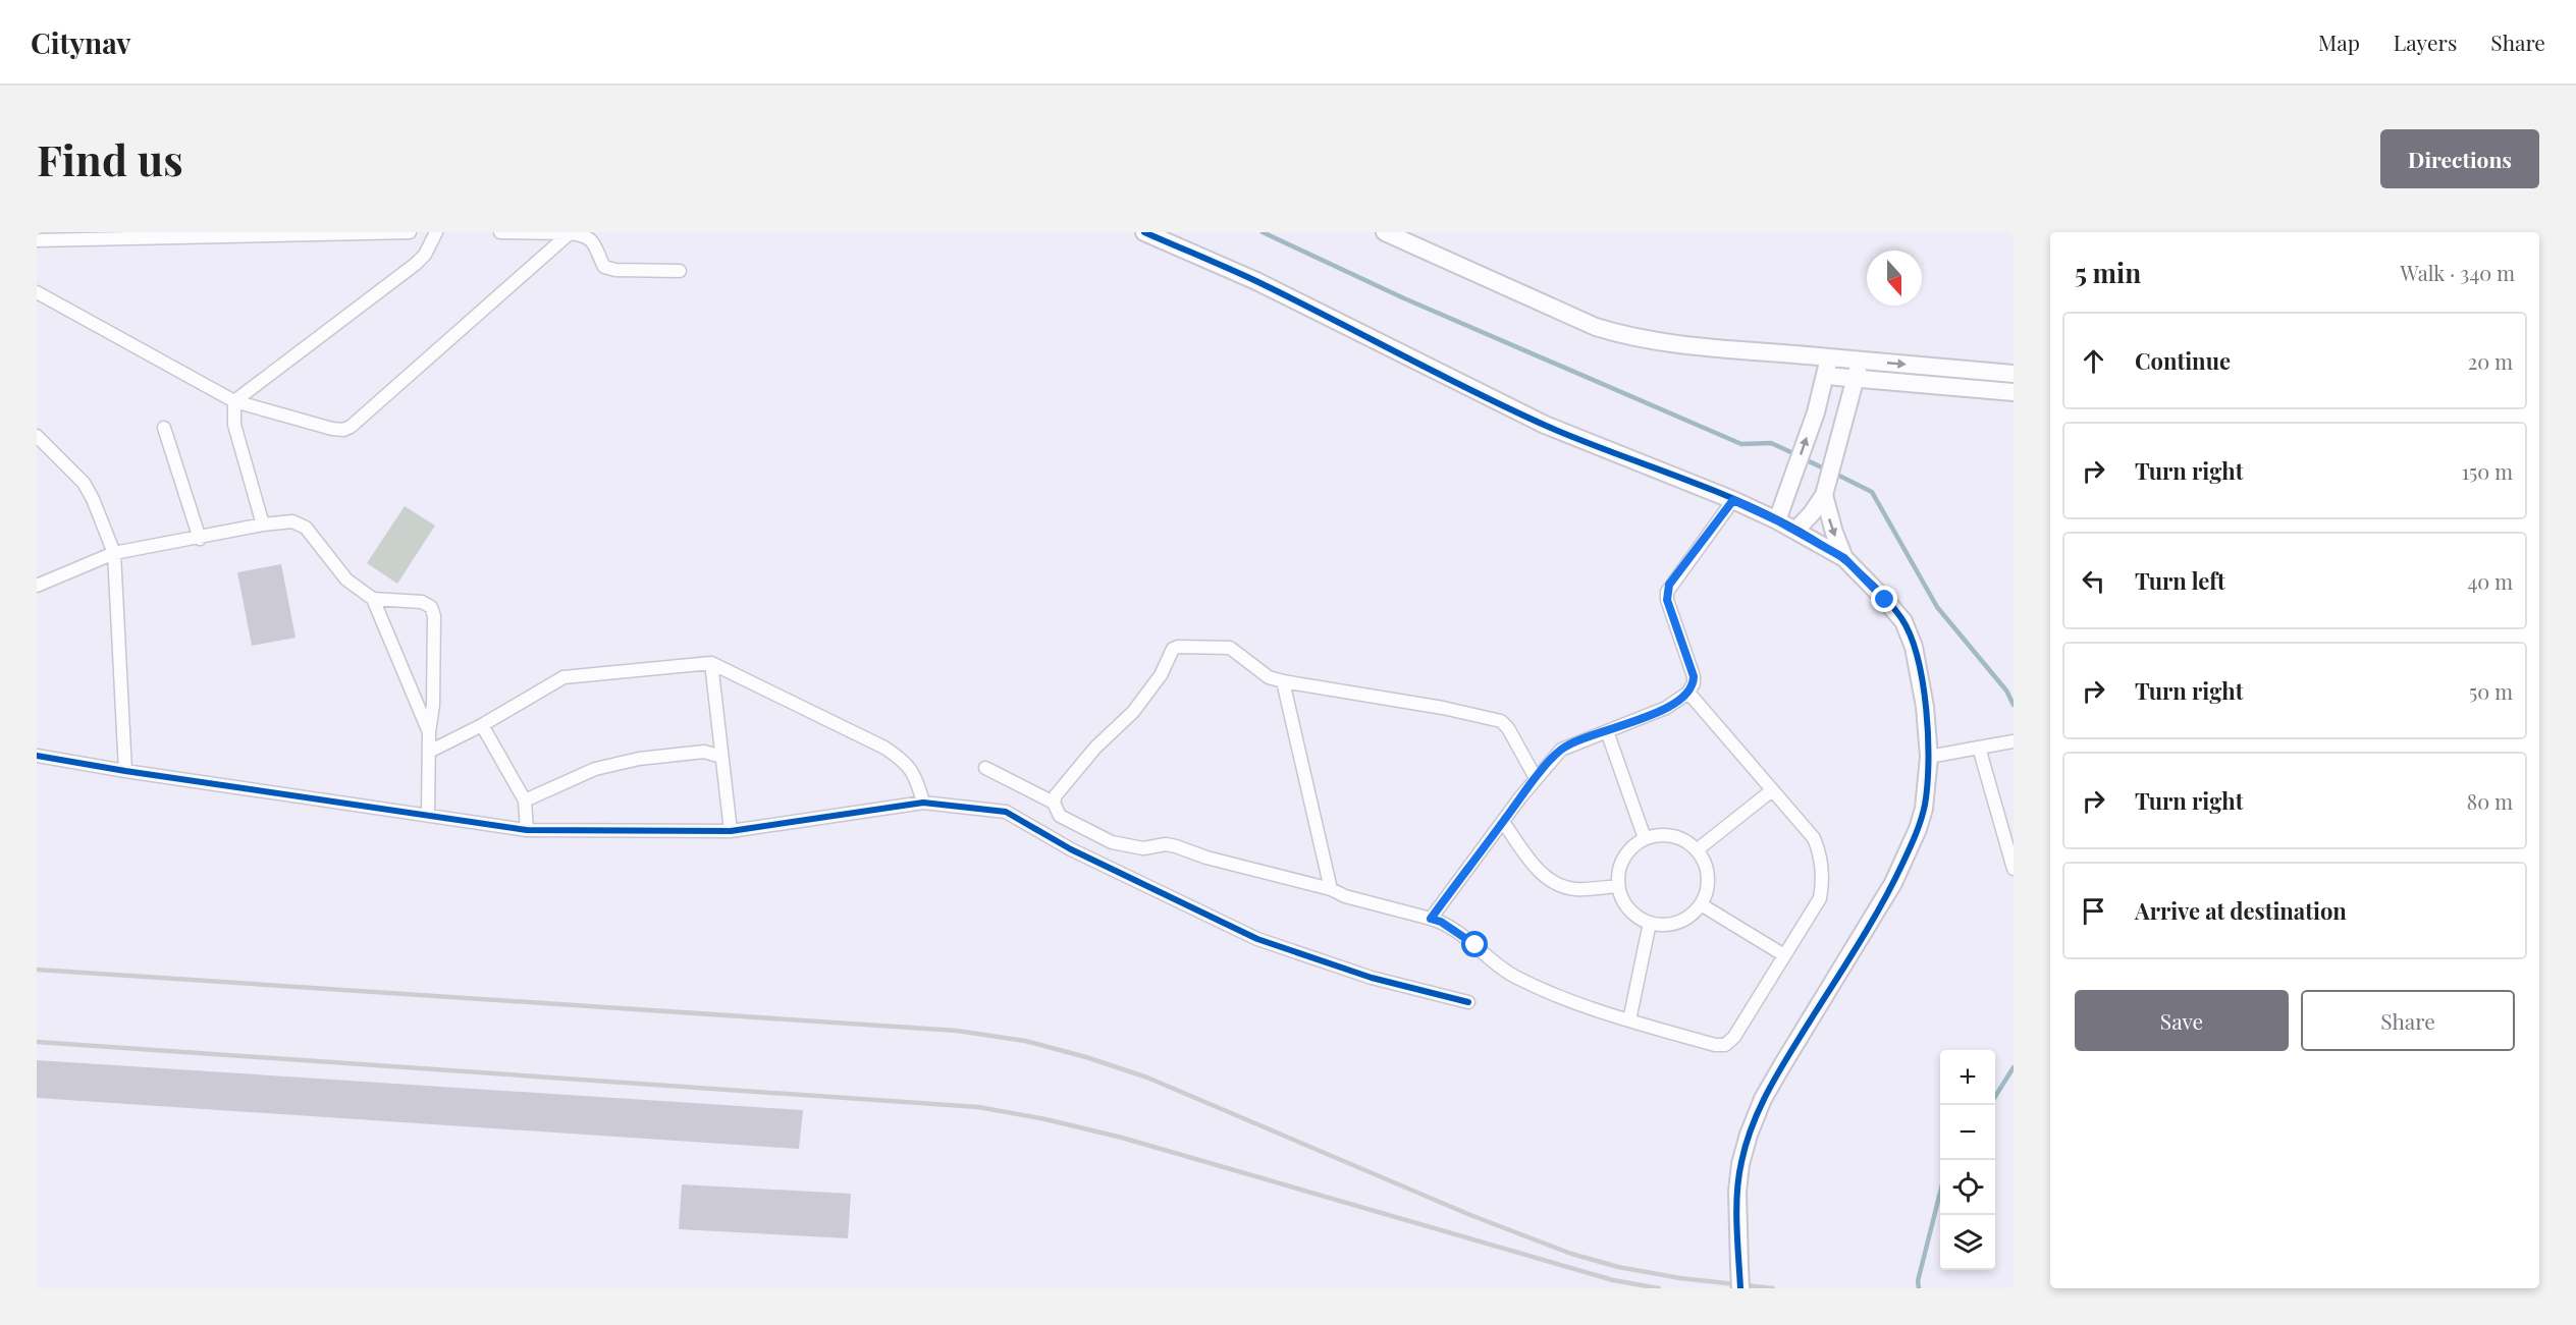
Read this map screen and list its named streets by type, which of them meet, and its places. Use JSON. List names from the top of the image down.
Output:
{
  "north": "bottom",
  "page": {
    "header": "Citynav",
    "nav": ["Map", "Layers", "Share"],
    "buttons": [
      "Directions",
      ["Save", "Share"]
    ],
    "title": "Find us",
    "heading": ["5 min", "Walk · 340 m"],
    "list": [
      ["Continue", "20 m"],
      ["Turn right", "150 m"],
      ["Turn left", "40 m"],
      ["Turn right", "50 m"],
      ["Turn right", "80 m"],
      "Arrive at destination"
    ],
    "map_buttons": ["+", "−"]
  }
}
